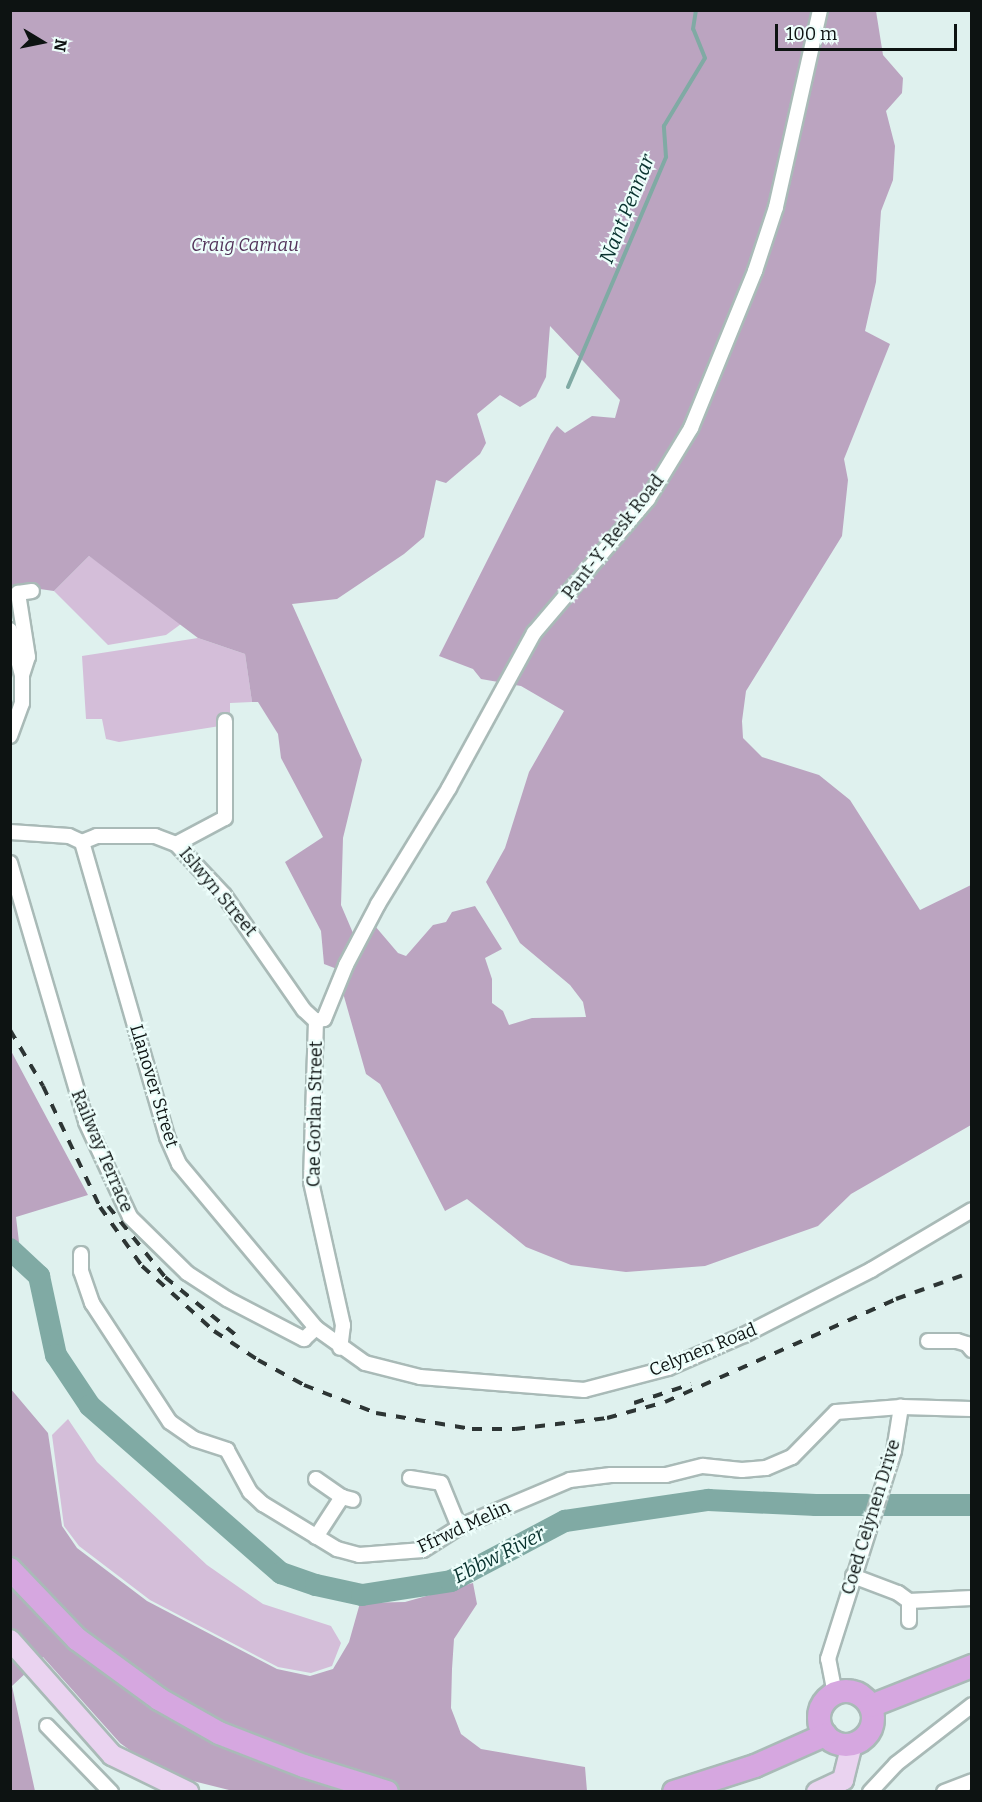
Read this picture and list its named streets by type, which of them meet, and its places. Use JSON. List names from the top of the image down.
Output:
{
  "streets": {
    "street": [
      "Pant-Y-Resk Road",
      "Islwyn Street",
      "Llanover Street",
      "Cae Gorlan Street",
      "Railway Terrace",
      "Celynen Road",
      "Coed Celynen Drive",
      "Ffrwd Melin"
    ]
  },
  "crossings": [
    ["Pant-Y-Resk Road", "Islwyn Street"],
    ["Pant-Y-Resk Road", "Cae Gorlan Street"],
    ["Islwyn Street", "Llanover Street"],
    ["Islwyn Street", "Cae Gorlan Street"],
    ["Llanover Street", "Cae Gorlan Street"],
    ["Llanover Street", "Railway Terrace"],
    ["Llanover Street", "Celynen Road"],
    ["Cae Gorlan Street", "Celynen Road"],
    ["Coed Celynen Drive", "Ffrwd Melin"]
  ],
  "water": ["Nant Pennar", "Ebbw River"],
  "parks": ["Craig Carnau"],
  "scale_bar": "100 m",
  "north": "right"
}
